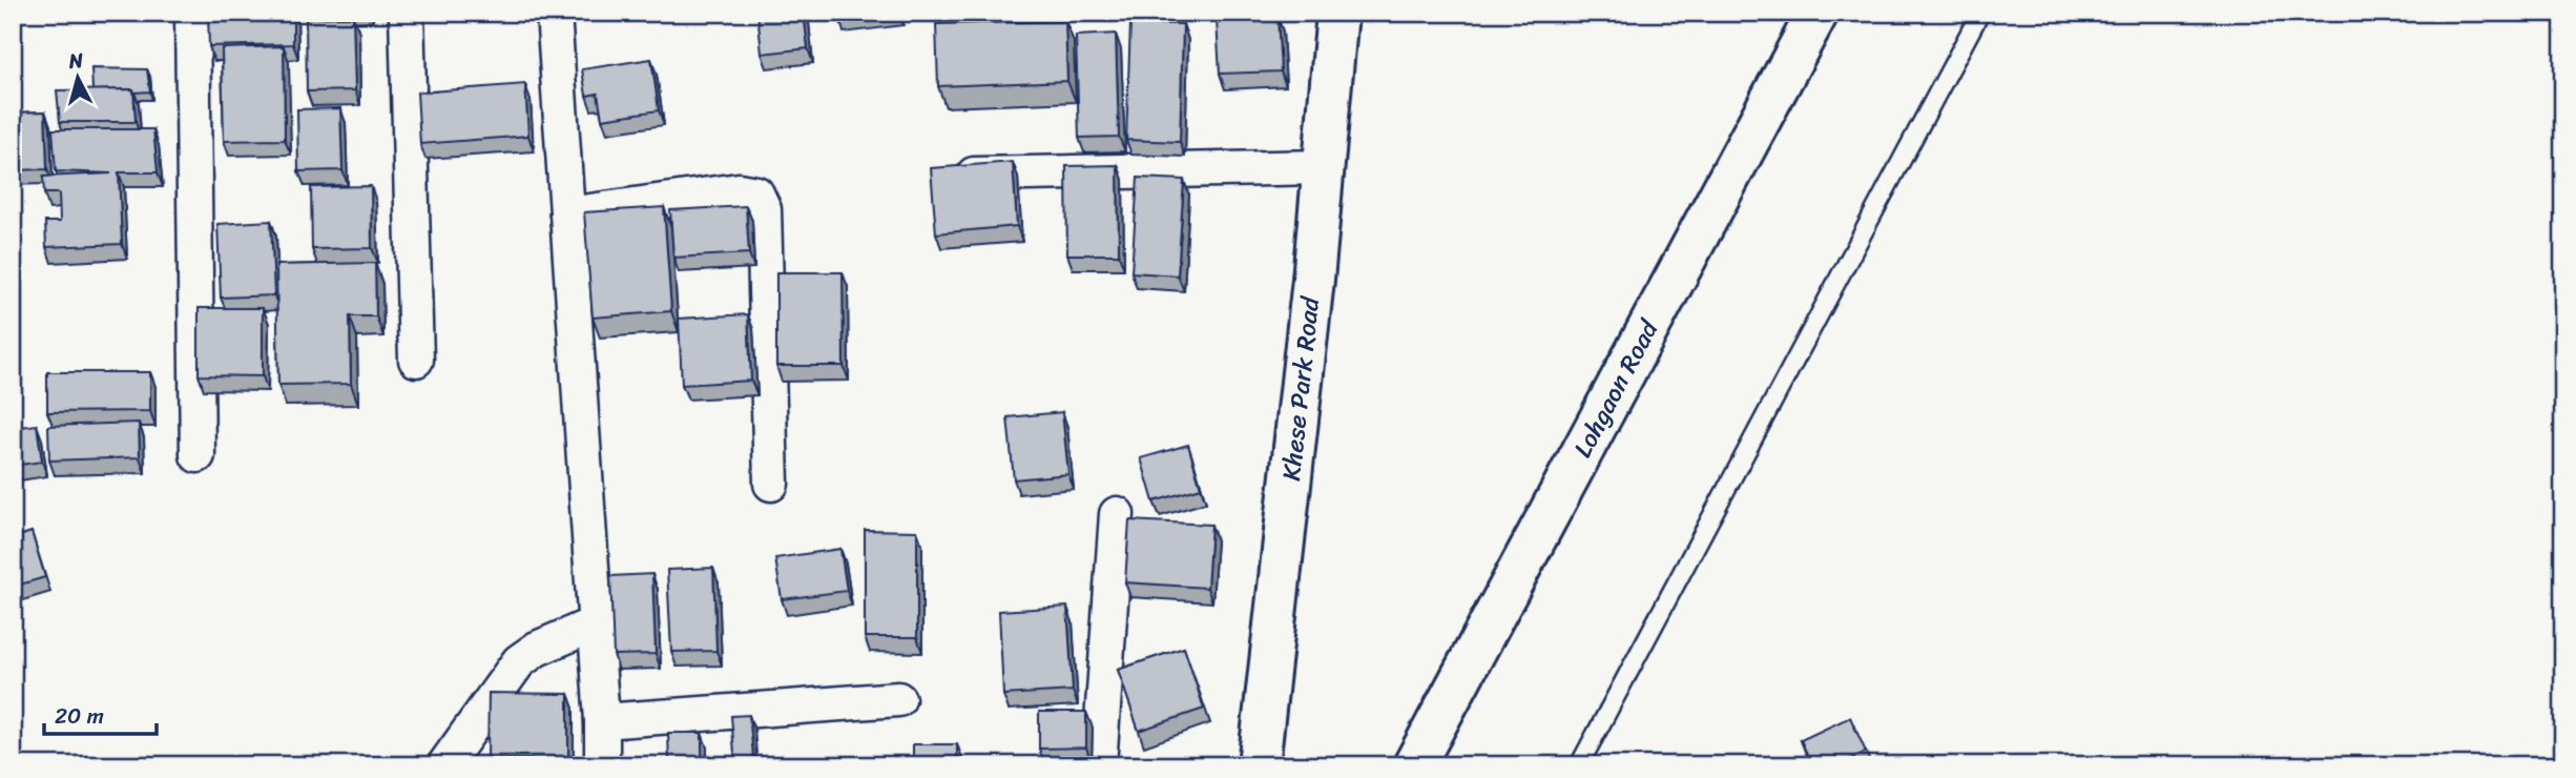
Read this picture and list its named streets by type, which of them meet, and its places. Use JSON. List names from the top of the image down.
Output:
{
  "streets": {
    "main road": ["Khese Park Road", "Lohgaon Road"]
  },
  "scale_bar": "20 m",
  "north": "top"
}
